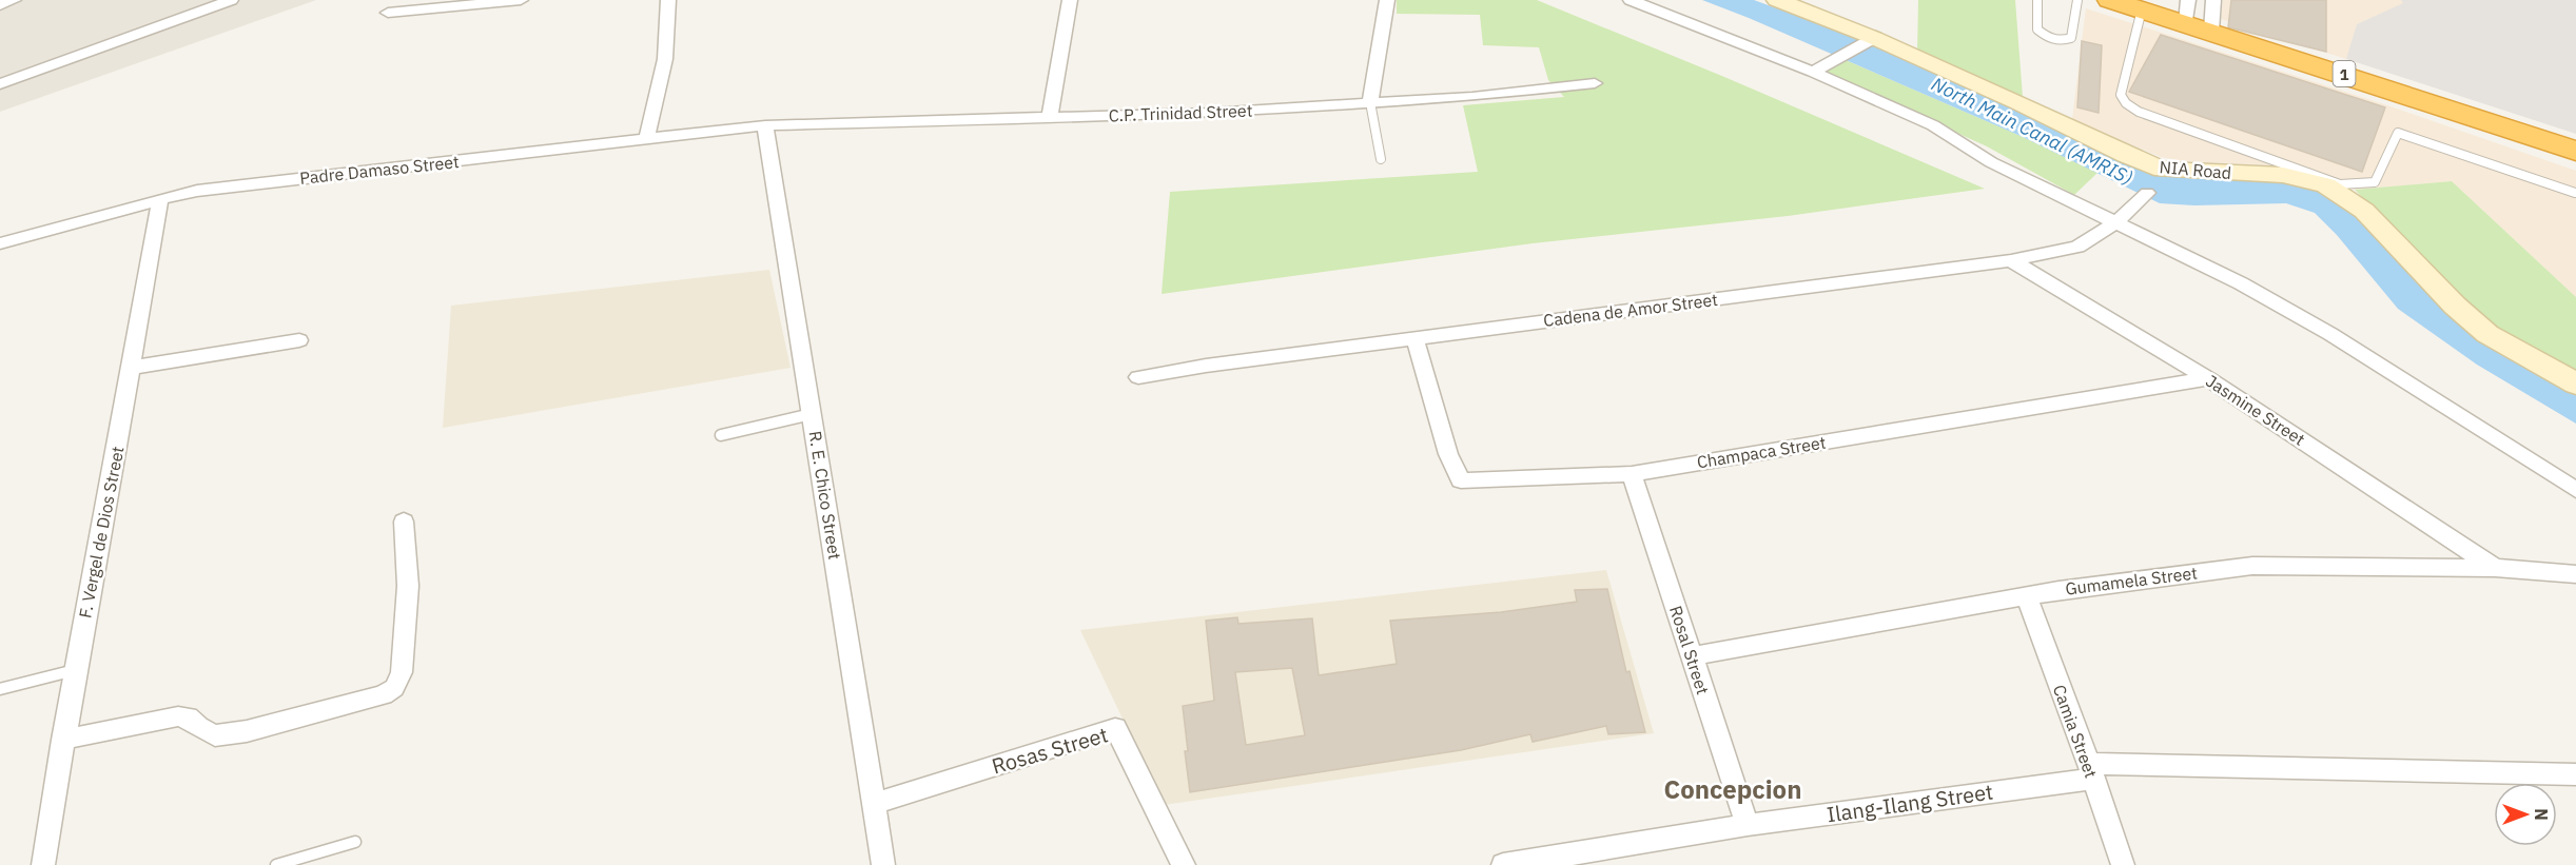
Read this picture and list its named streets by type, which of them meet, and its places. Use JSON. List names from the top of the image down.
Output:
{
  "streets": {
    "highway": ["1"],
    "street": [
      "C.P. Trinidad Street",
      "Padre Damaso Street",
      "NIA Road",
      "Cadena de Amor Street",
      "Jasmine Street",
      "Champaca Street",
      "R. E. Chico Street",
      "F. Vergel de Dios Street",
      "Gumamela Street",
      "Rosal Street",
      "Camia Street",
      "Rosas Street",
      "Ilang-Ilang Street"
    ]
  },
  "crossings": [
    ["C.P. Trinidad Street", "Padre Damaso Street"],
    ["C.P. Trinidad Street", "R. E. Chico Street"],
    ["Padre Damaso Street", "R. E. Chico Street"],
    ["Padre Damaso Street", "F. Vergel de Dios Street"],
    ["Cadena de Amor Street", "Jasmine Street"],
    ["Cadena de Amor Street", "Champaca Street"],
    ["Jasmine Street", "Champaca Street"],
    ["Jasmine Street", "Gumamela Street"],
    ["Champaca Street", "Rosal Street"],
    ["R. E. Chico Street", "Rosas Street"],
    ["Gumamela Street", "Rosal Street"],
    ["Gumamela Street", "Camia Street"],
    ["Rosal Street", "Ilang-Ilang Street"],
    ["Camia Street", "Ilang-Ilang Street"]
  ],
  "districts": ["Concepcion"],
  "water": ["North Main Canal (AMRIS)"],
  "north": "right"
}
